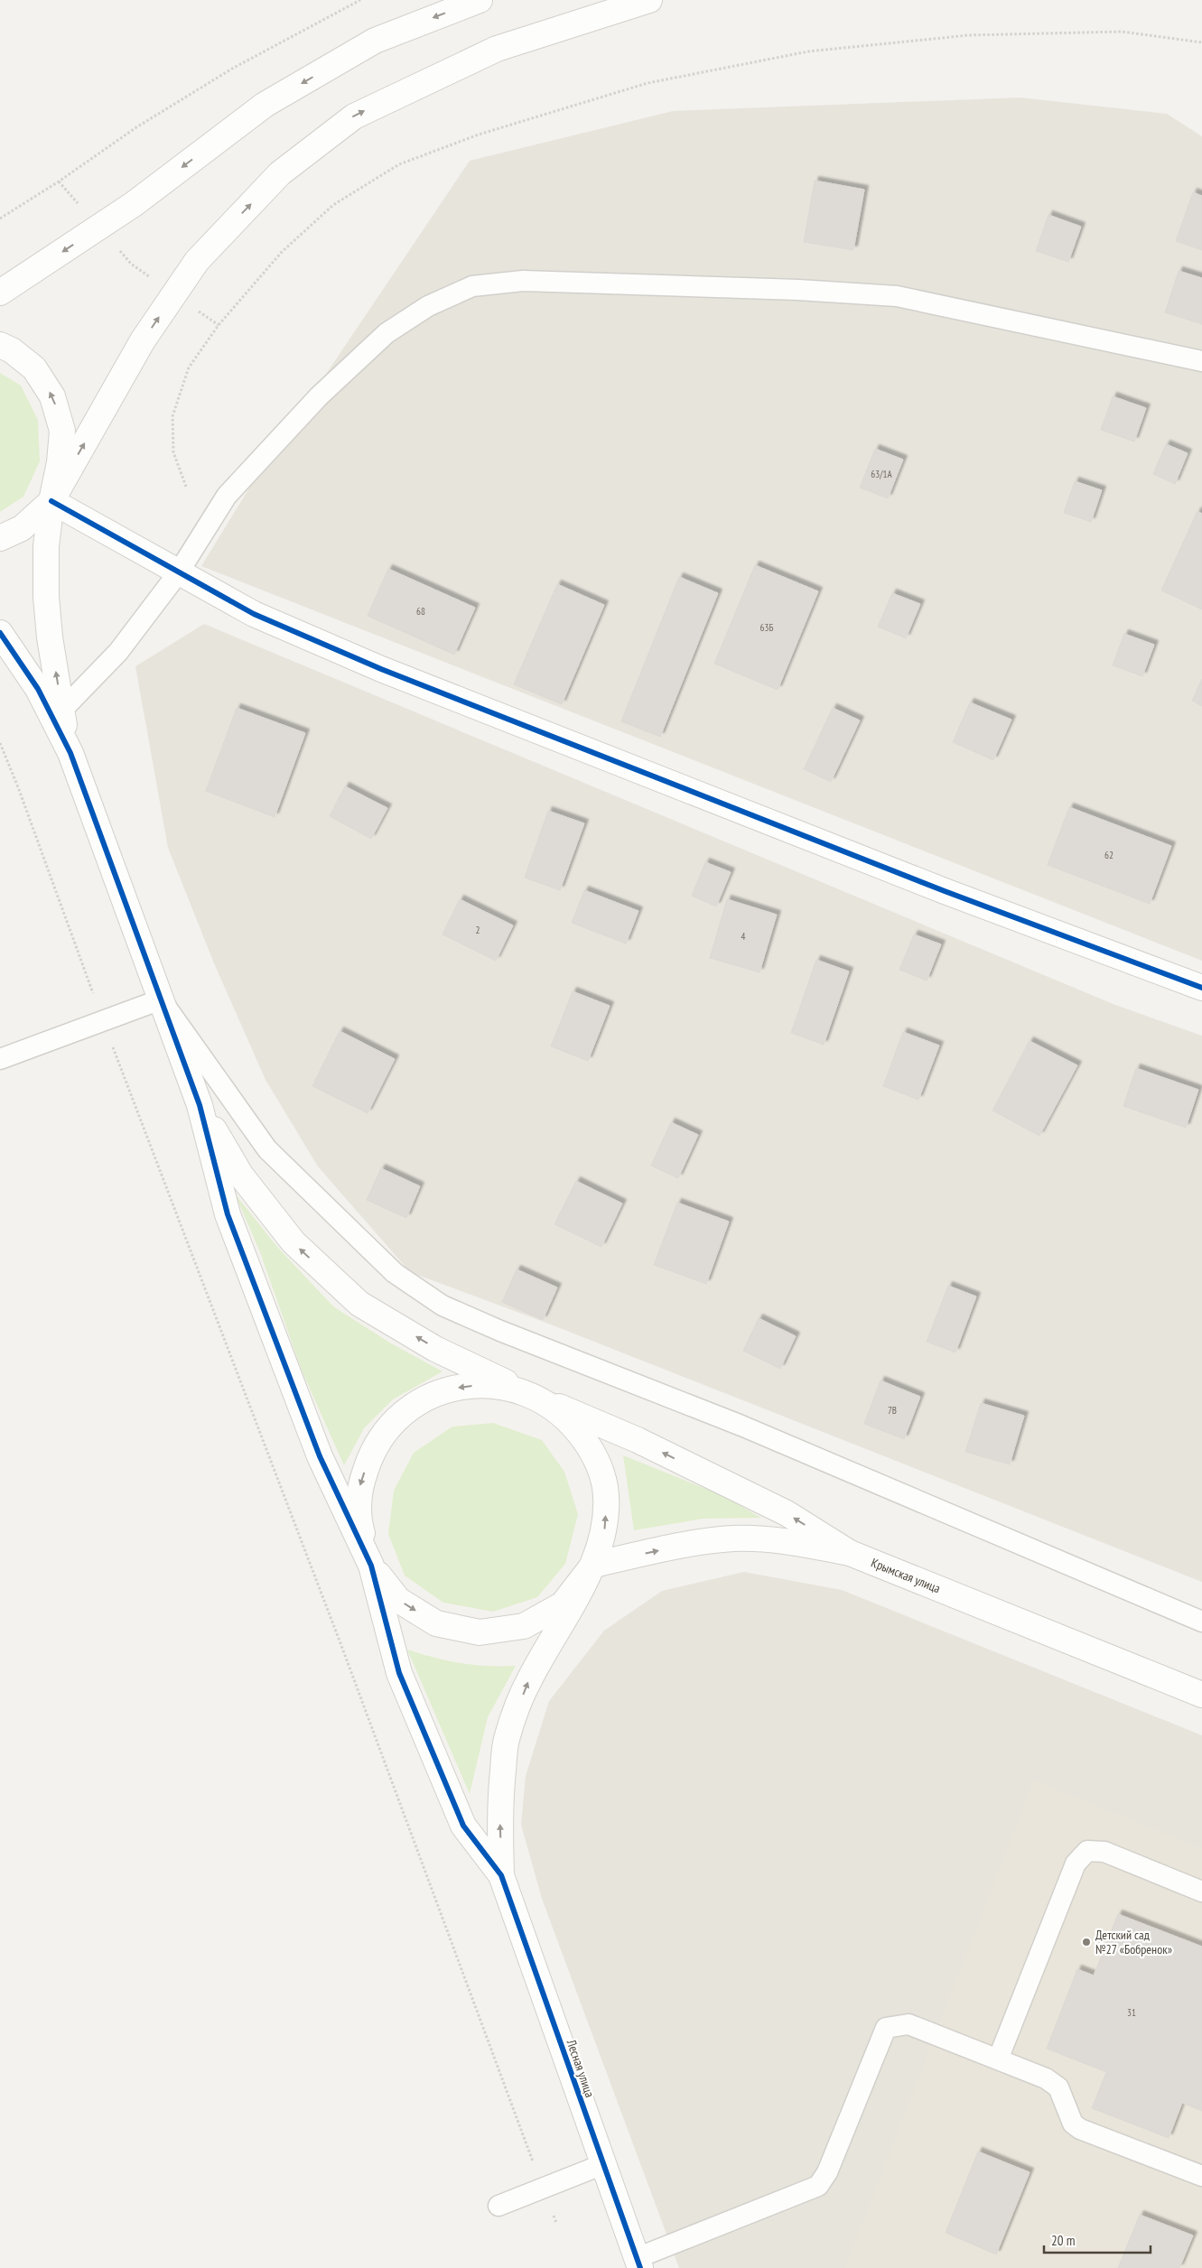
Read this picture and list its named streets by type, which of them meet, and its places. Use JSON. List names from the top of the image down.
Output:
{
  "streets": {
    "street": ["Крымская улица", "Лесная улица"]
  },
  "one_way": ["Крымская улица"],
  "places": ["Детский сад №27 «Бобренок»"],
  "house_numbers": [
    "63/1А",
    "68",
    "63Б",
    "62",
    "2",
    "4",
    "7В",
    "31"
  ],
  "scale_bar": "20 m"
}
